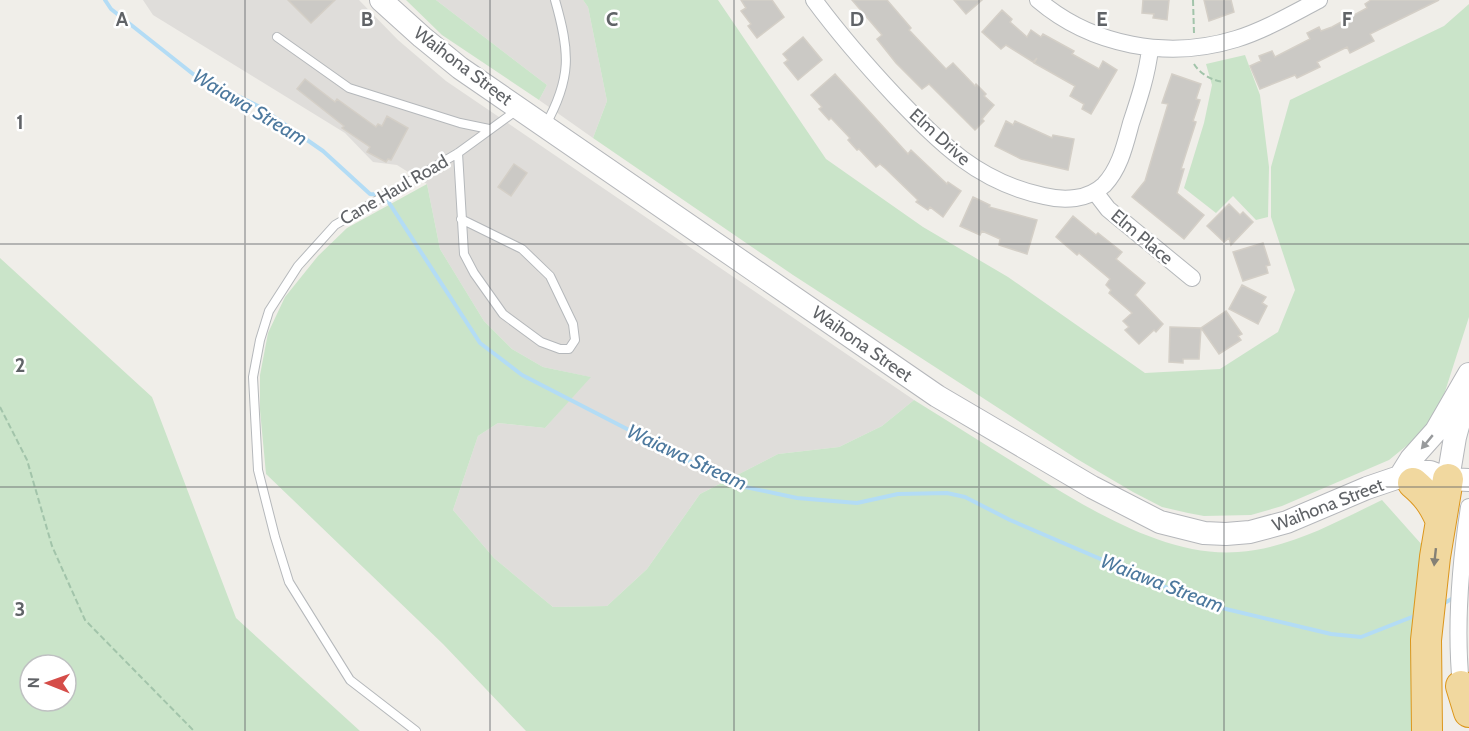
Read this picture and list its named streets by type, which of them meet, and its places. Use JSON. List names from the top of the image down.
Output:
{
  "streets": {
    "street": ["Waihona Street", "Elm Drive", "Elm Place"],
    "lane": ["Cane Haul Road"]
  },
  "crossings": [
    ["Waihona Street", "Cane Haul Road"],
    ["Elm Drive", "Elm Place"]
  ],
  "water": ["Waiawa Stream"],
  "north": "left",
  "grid": {
    "columns": [
      "A",
      "B",
      "C",
      "D",
      "E",
      "F"
    ],
    "rows": ["1", "2", "3"]
  }
}
